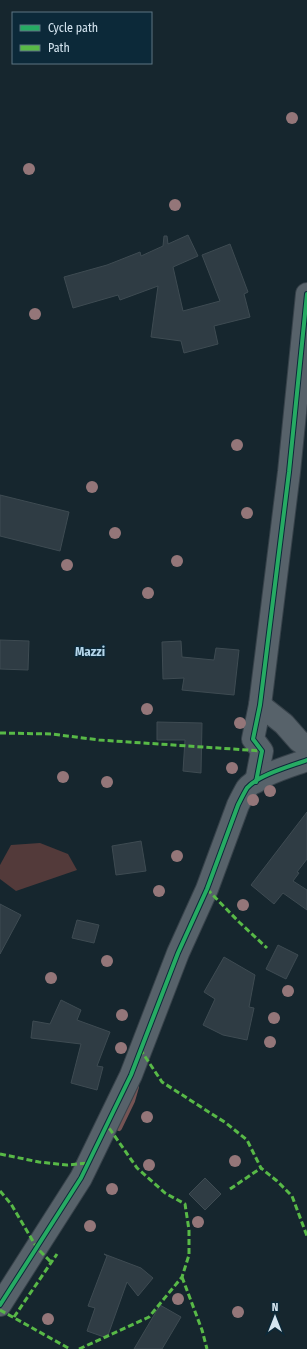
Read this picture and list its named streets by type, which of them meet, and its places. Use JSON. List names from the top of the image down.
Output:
{
  "districts": ["Mazzi"],
  "legend": ["Cycle path", "Path"],
  "north": "top"
}
